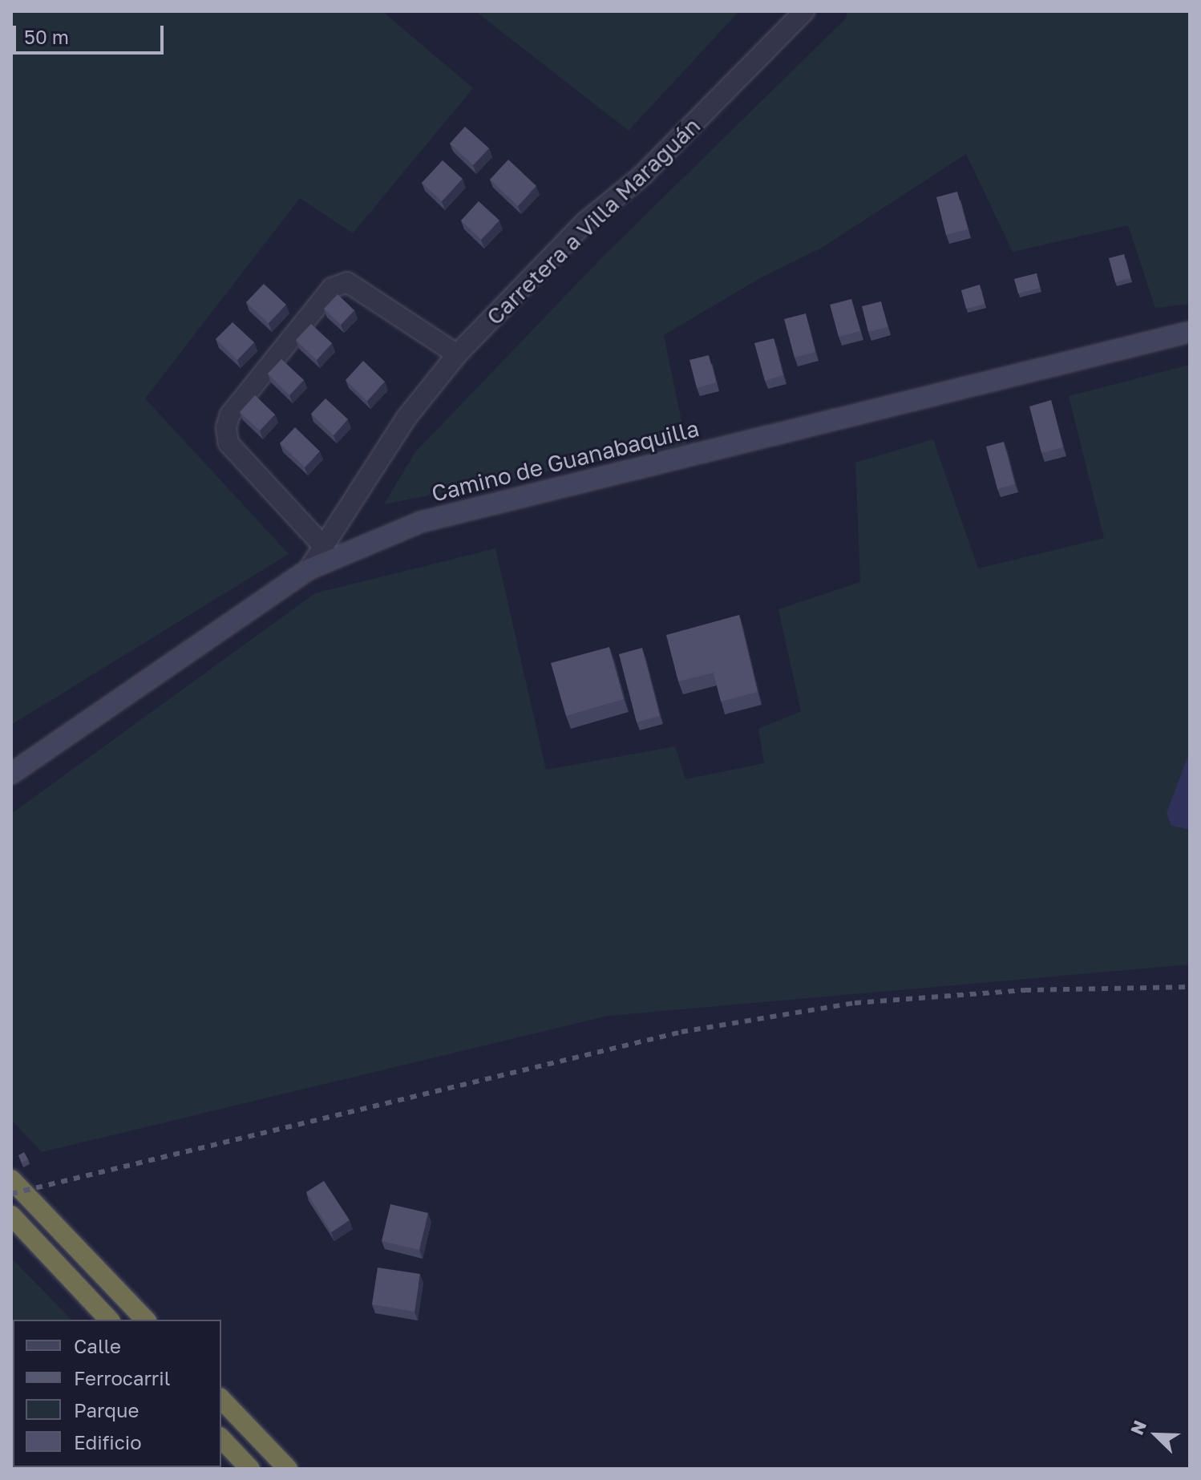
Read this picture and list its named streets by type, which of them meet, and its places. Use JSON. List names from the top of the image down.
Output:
{
  "streets": {
    "street": ["Carretera a Villa Maraguán", "Camino de Guanabaquilla"]
  },
  "crossings": [
    ["Carretera a Villa Maraguán", "Camino de Guanabaquilla"]
  ],
  "legend": [
    "Calle",
    "Ferrocarril",
    "Parque",
    "Edificio"
  ],
  "scale_bar": "50 m",
  "north": "top left"
}
